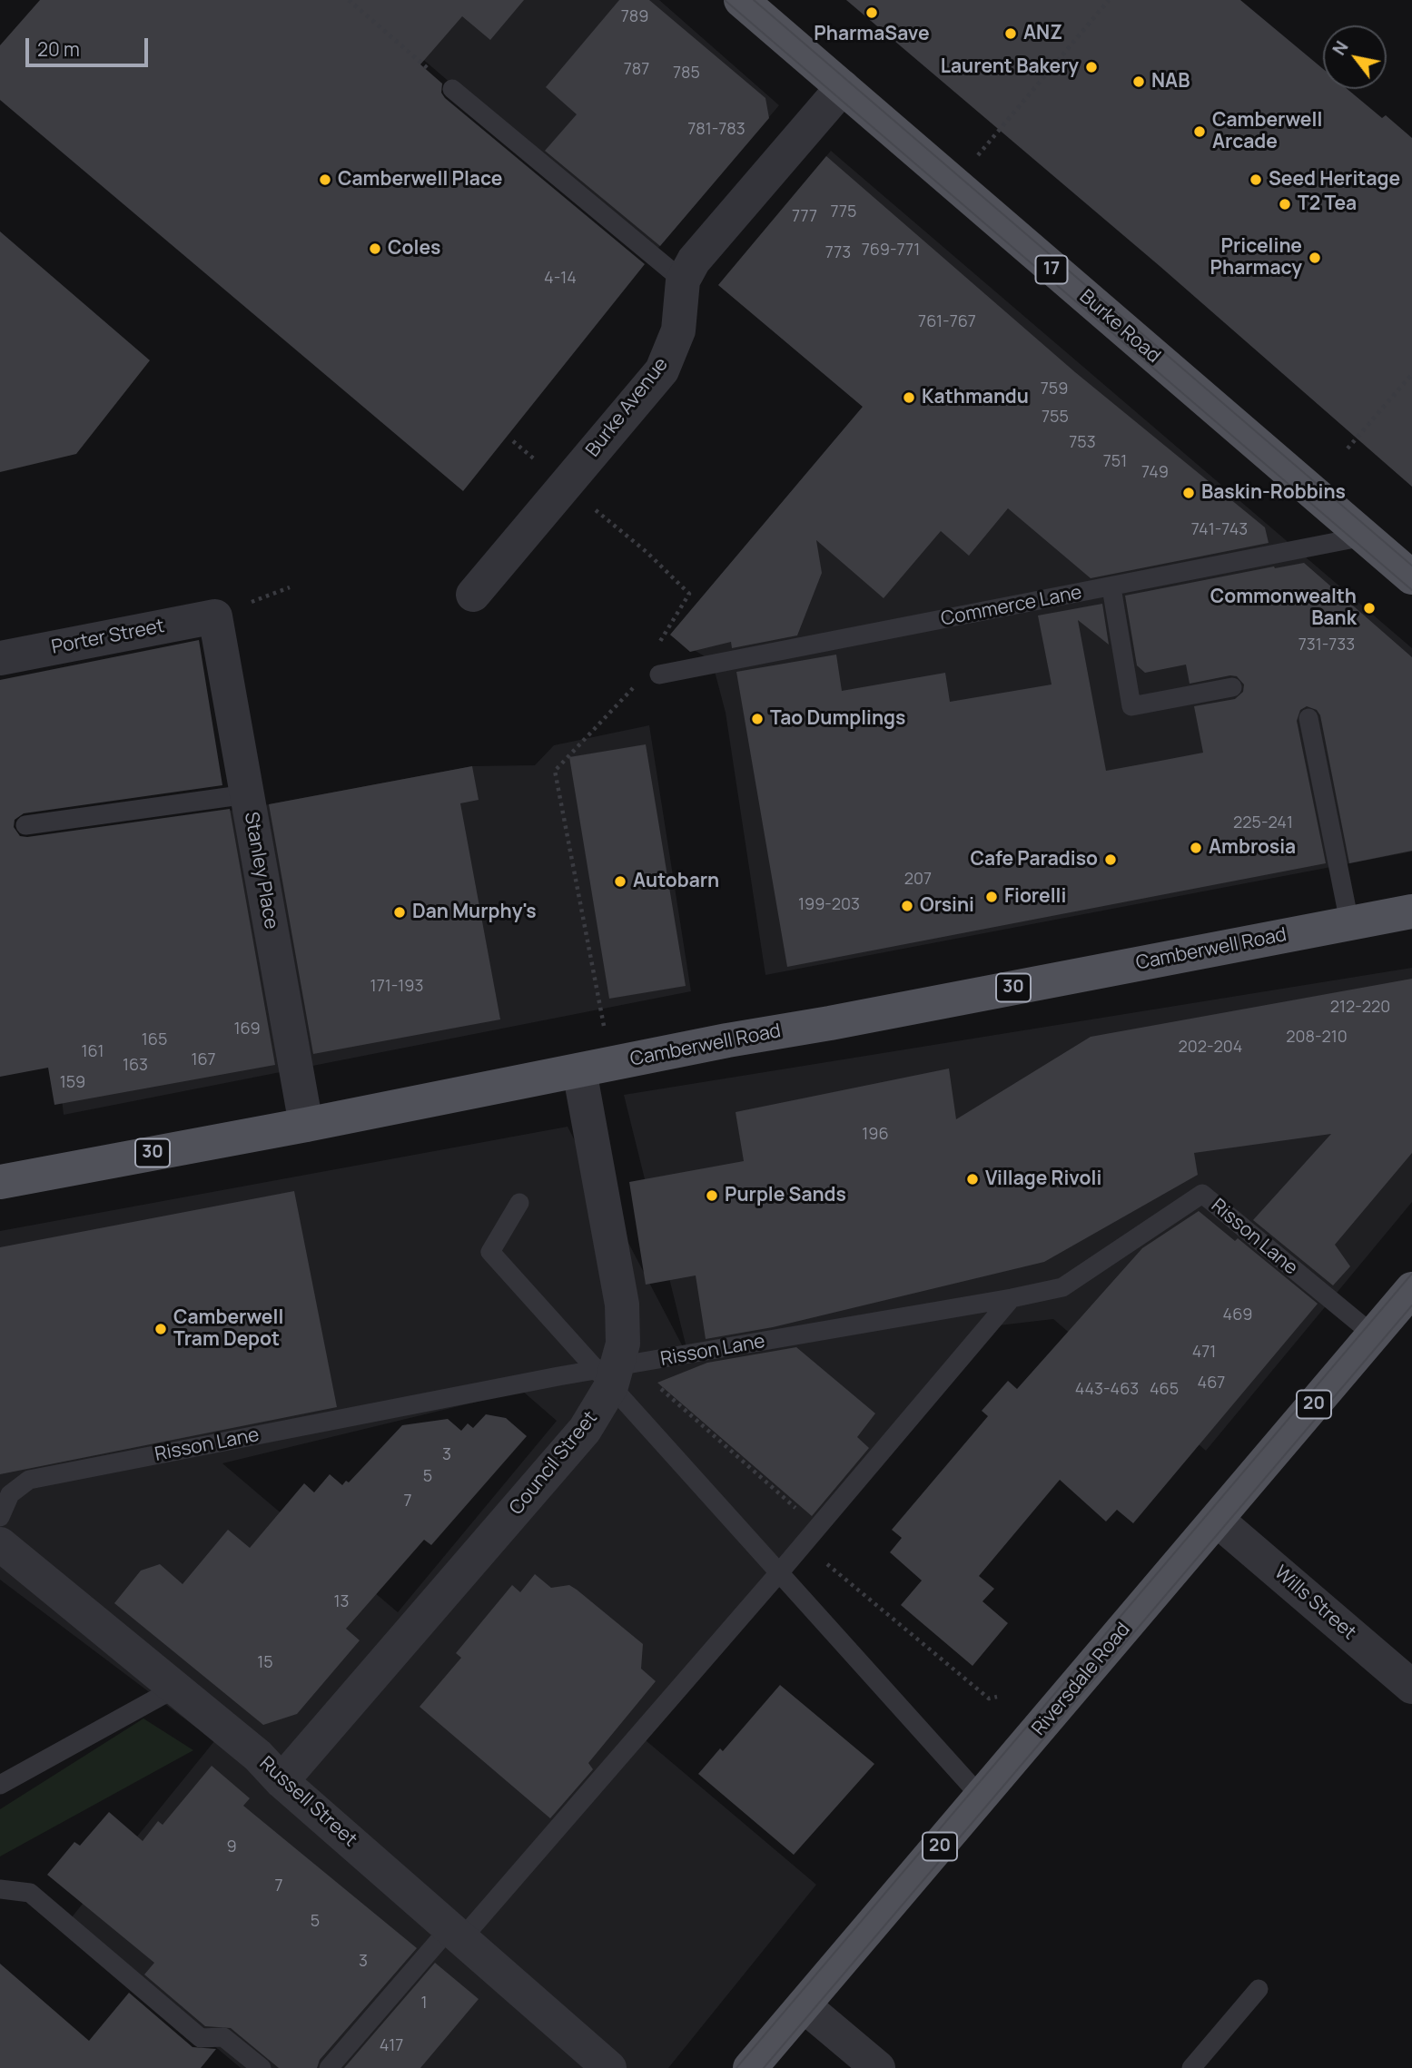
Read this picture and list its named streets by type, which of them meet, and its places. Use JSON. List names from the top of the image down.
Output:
{
  "streets": {
    "main road": [
      "17",
      "Burke Road",
      "Camberwell Road",
      "30",
      "20",
      "Riversdale Road"
    ],
    "street": [
      "Burke Avenue",
      "Porter Street",
      "Stanley Place",
      "Council Street",
      "Wills Street",
      "Russell Street"
    ],
    "lane": ["Commerce Lane", "Risson Lane"]
  },
  "crossings": [
    ["Burke Road", "Burke Avenue"],
    ["Burke Road", "Commerce Lane"],
    ["Porter Street", "Stanley Place"],
    ["Stanley Place", "Camberwell Road"],
    ["Camberwell Road", "Council Street"],
    ["Risson Lane", "Council Street"],
    ["Risson Lane", "Riversdale Road"],
    ["Council Street", "Russell Street"],
    ["Wills Street", "Riversdale Road"]
  ],
  "places": [
    "PharmaSave",
    "ANZ",
    "Laurent Bakery",
    "NAB",
    "Camberwell Arcade",
    "Camberwell Place",
    "Seed Heritage",
    "T2 Tea",
    "Coles",
    "Priceline Pharmacy",
    "Kathmandu",
    "Baskin-Robbins",
    "Commonwealth Bank",
    "Tao Dumplings",
    "Ambrosia",
    "Cafe Paradiso",
    "Autobarn",
    "Fiorelli",
    "Orsini",
    "Dan Murphy's",
    "Village Rivoli",
    "Purple Sands",
    "Camberwell Tram Depot"
  ],
  "house_numbers": [
    "789",
    "787",
    "785",
    "781-783",
    "775",
    "777",
    "769-771",
    "773",
    "4-14",
    "761-767",
    "759",
    "755",
    "753",
    "751",
    "749",
    "741-743",
    "731-733",
    "225-241",
    "207",
    "199-203",
    "171-193",
    "212-220",
    "169",
    "208-210",
    "165",
    "202-204",
    "161",
    "167",
    "163",
    "159",
    "196",
    "469",
    "471",
    "467",
    "443-463",
    "465",
    "3",
    "5",
    "7",
    "13",
    "15",
    "9",
    "7",
    "5",
    "3",
    "1",
    "417"
  ],
  "scale_bar": "20 m",
  "north": "top left"
}
